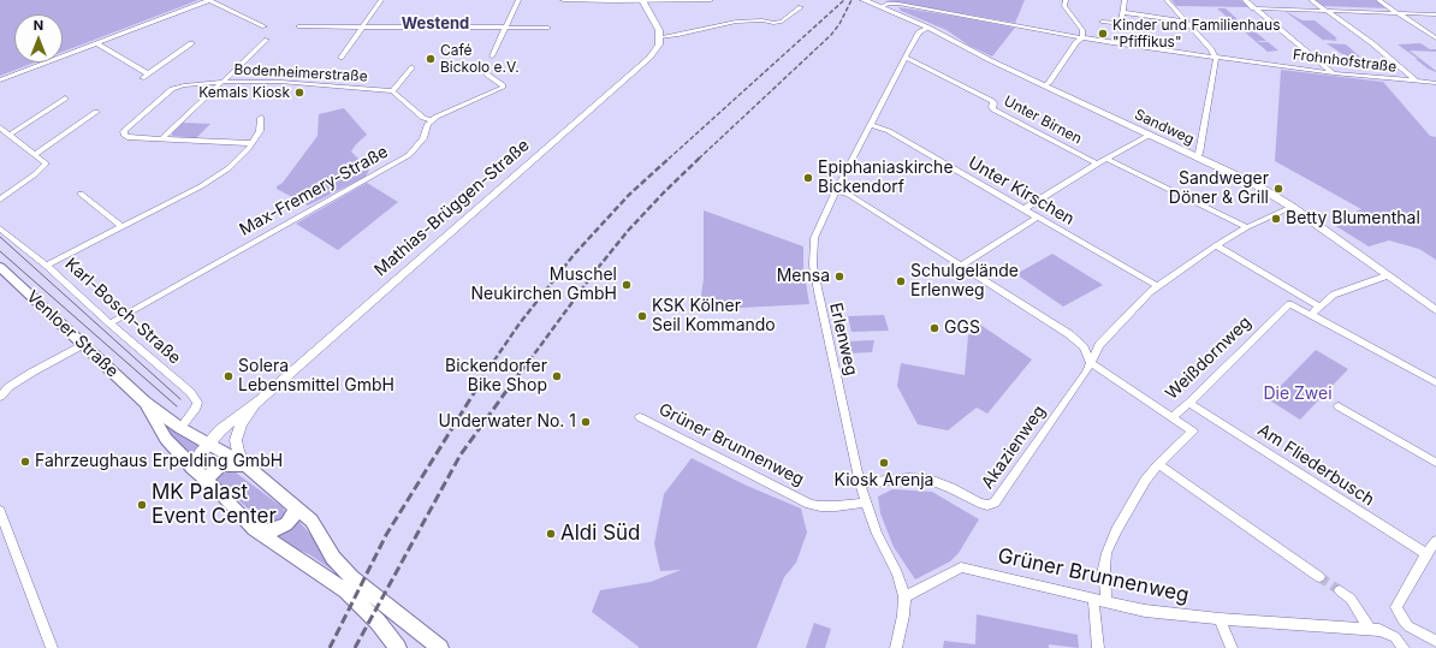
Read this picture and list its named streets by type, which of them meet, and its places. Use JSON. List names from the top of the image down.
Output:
{
  "streets": {
    "main road": ["Venloer Straße"],
    "street": [
      "Frohnhofstraße",
      "Bodenheimerstraße",
      "Unter Birnen",
      "Sandweg",
      "Max-Fremery-Straße",
      "Unter Kirschen",
      "Mathias-Brüggen-Straße",
      "Karl-Bosch-Straße",
      "Erlenweg",
      "Weißdornweg",
      "Grüner Brunnenweg",
      "Akazienweg",
      "Am Fliederbusch"
    ]
  },
  "crossings": [
    ["Frohnhofstraße", "Sandweg"],
    ["Unter Birnen", "Erlenweg"],
    ["Sandweg", "Erlenweg"],
    ["Sandweg", "Akazienweg"],
    ["Max-Fremery-Straße", "Karl-Bosch-Straße"],
    ["Unter Kirschen", "Erlenweg"],
    ["Unter Kirschen", "Akazienweg"],
    ["Mathias-Brüggen-Straße", "Venloer Straße"],
    ["Karl-Bosch-Straße", "Venloer Straße"],
    ["Erlenweg", "Akazienweg"],
    ["Weißdornweg", "Grüner Brunnenweg"],
    ["Weißdornweg", "Am Fliederbusch"]
  ],
  "districts": ["Westend"],
  "parks": ["Die Zwei"],
  "places": [
    "Kinder und Familienhaus \"Pfiffikus\"",
    "Café Bickolo e.V.",
    "Kemals Kiosk",
    "Epiphaniaskirche Bickendorf",
    "Sandweger Döner & Grill",
    "Betty Blumenthal",
    "Mensa",
    "Schulgelände Erlenweg",
    "Muschel Neukirchen GmbH",
    "KSK Kölner Seil Kommando",
    "GGS",
    "Solera Lebensmittel GmbH",
    "Bickendorfer Bike Shop",
    "Underwater No. 1",
    "Fahrzeughaus Erpelding GmbH",
    "Kiosk Arenja",
    "MK Palast Event Center",
    "Aldi Süd"
  ],
  "north": "top"
}
